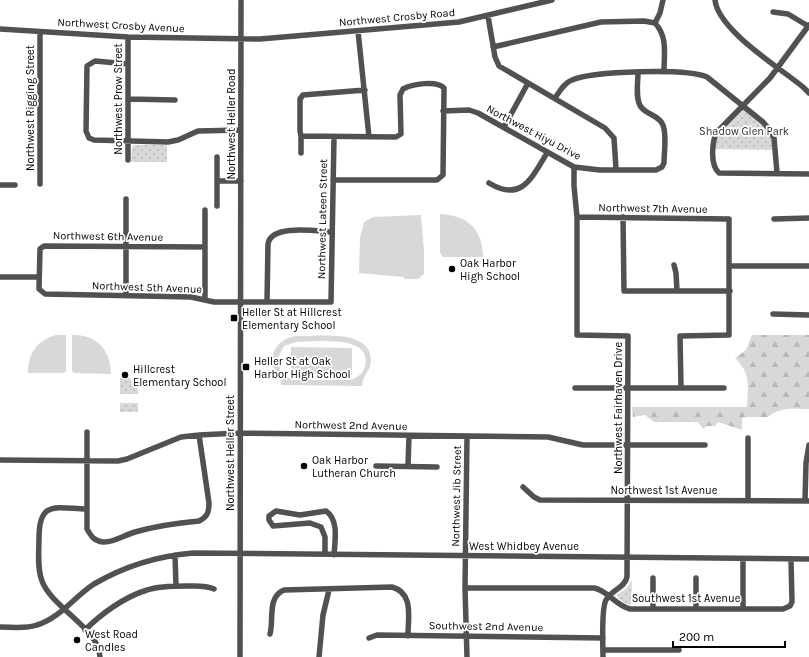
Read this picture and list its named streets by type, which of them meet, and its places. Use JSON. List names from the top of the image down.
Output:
{
  "streets": {
    "street": [
      "Northwest Crosby Road",
      "Northwest Crosby Avenue",
      "Northwest Prow Street",
      "Northwest Rigging Street",
      "Northwest Heller Road",
      "Northwest Hiyu Drive",
      "Northwest 7th Avenue",
      "Northwest Lateen Street",
      "Northwest 6th Avenue",
      "Northwest 5th Avenue",
      "Northwest Fairhaven Drive",
      "Northwest 2nd Avenue",
      "Northwest Heller Street",
      "Northwest 1st Avenue",
      "Northwest Jib Street",
      "West Whidbey Avenue",
      "Southwest 1st Avenue",
      "Southwest 2nd Avenue"
    ]
  },
  "crossings": [
    ["Northwest Crosby Road", "Northwest Crosby Avenue"],
    ["Northwest Crosby Road", "Northwest Heller Road"],
    ["Northwest Crosby Avenue", "Northwest Prow Street"],
    ["Northwest Crosby Avenue", "Northwest Rigging Street"],
    ["Northwest Crosby Avenue", "Northwest Heller Road"],
    ["Northwest Heller Road", "Northwest Heller Street"],
    ["Northwest Hiyu Drive", "Northwest Fairhaven Drive"],
    ["Northwest 7th Avenue", "Northwest Fairhaven Drive"],
    ["Northwest Lateen Street", "Northwest 5th Avenue"],
    ["Northwest 6th Avenue", "Northwest 5th Avenue"],
    ["Northwest 5th Avenue", "Northwest Heller Street"],
    ["Northwest Fairhaven Drive", "Northwest 2nd Avenue"],
    ["Northwest Fairhaven Drive", "Northwest 1st Avenue"],
    ["Northwest Fairhaven Drive", "West Whidbey Avenue"],
    ["Northwest Fairhaven Drive", "Southwest 1st Avenue"],
    ["Northwest 2nd Avenue", "Northwest Heller Street"],
    ["Northwest 2nd Avenue", "Northwest Jib Street"],
    ["Northwest Heller Street", "West Whidbey Avenue"],
    ["Northwest Jib Street", "West Whidbey Avenue"],
    ["Northwest Jib Street", "Southwest 1st Avenue"],
    ["Northwest Jib Street", "Southwest 2nd Avenue"],
    ["West Whidbey Avenue", "Southwest 1st Avenue"]
  ],
  "parks": ["Shadow Glen Park"],
  "places": {
    "other": [
      "Oak Harbor High School",
      "Hillcrest Elementary School",
      "Oak Harbor Lutheran Church",
      "West Road Candles"
    ],
    "transit": ["Heller St at Hillcrest Elementary School", "Heller St at Oak Harbor High School"]
  },
  "scale_bar": "200 m"
}
